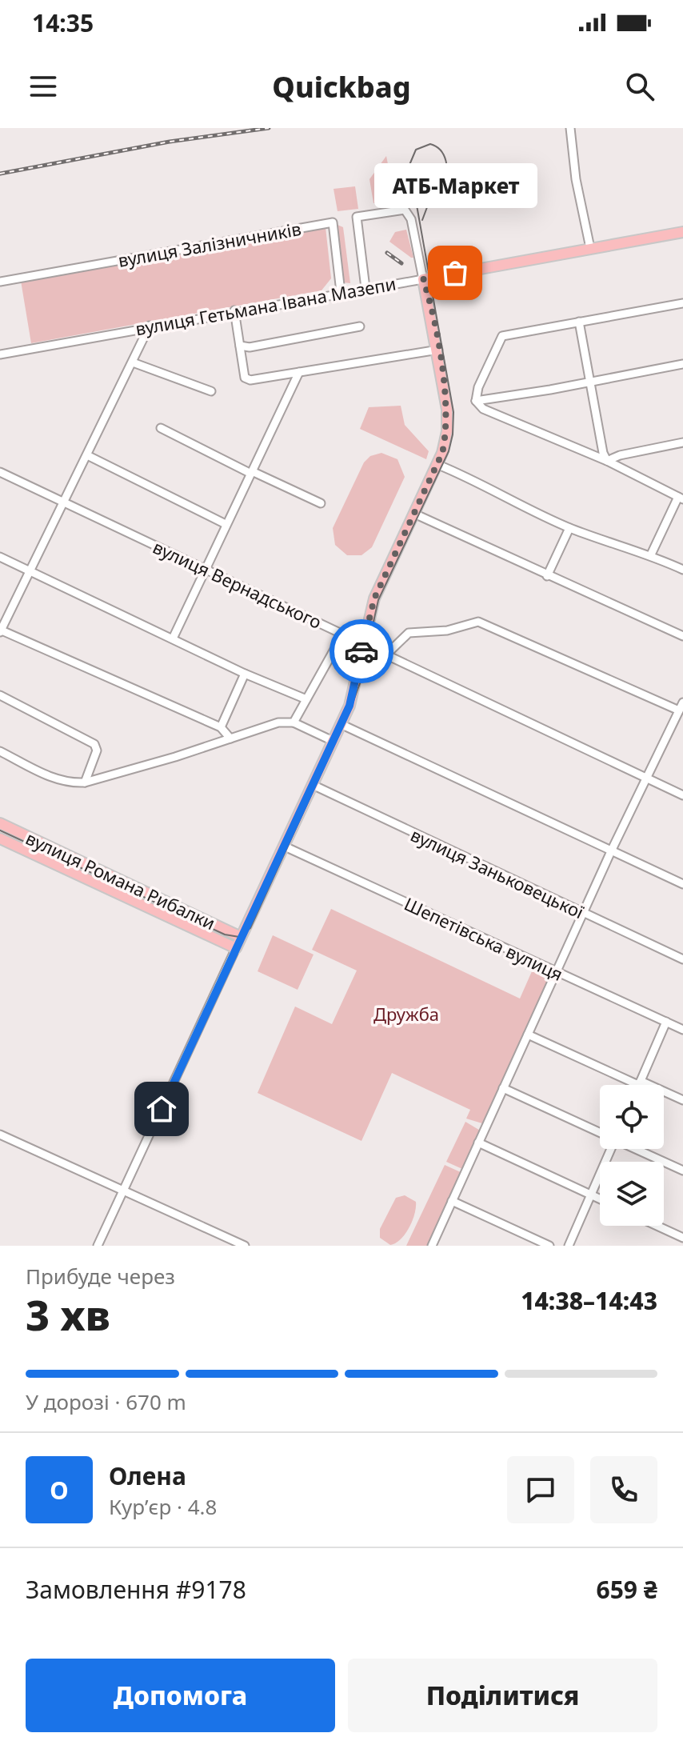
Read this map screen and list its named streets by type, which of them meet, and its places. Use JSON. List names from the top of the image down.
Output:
{
  "streets": {
    "main road": ["вулиця Гетьмана Івана Мазепи", "вулиця Романа Рибалки"],
    "street": [
      "вулиця Залізничників",
      "вулиця Вернадського",
      "вулиця Заньковецької",
      "Шепетівська вулиця"
    ]
  },
  "crossings": [
    ["вулиця Залізничників", "вулиця Гетьмана Івана Мазепи"]
  ],
  "parks": ["Дружба"],
  "places": ["АТБ-Маркет"],
  "page": {
    "status": "14:35",
    "header": "Quickbag",
    "bubble": "АТБ-Маркет",
    "heading": ["3 хв", "Прибуде через", "14:38–14:43"],
    "panel": [
      "Олена",
      "Кур’єр · 4.8",
      "Замовлення #9178",
      "659 ₴"
    ],
    "bar": "У дорозі · 670 m",
    "round": "О",
    "buttons": ["Допомога", "Поділитися"]
  }
}
